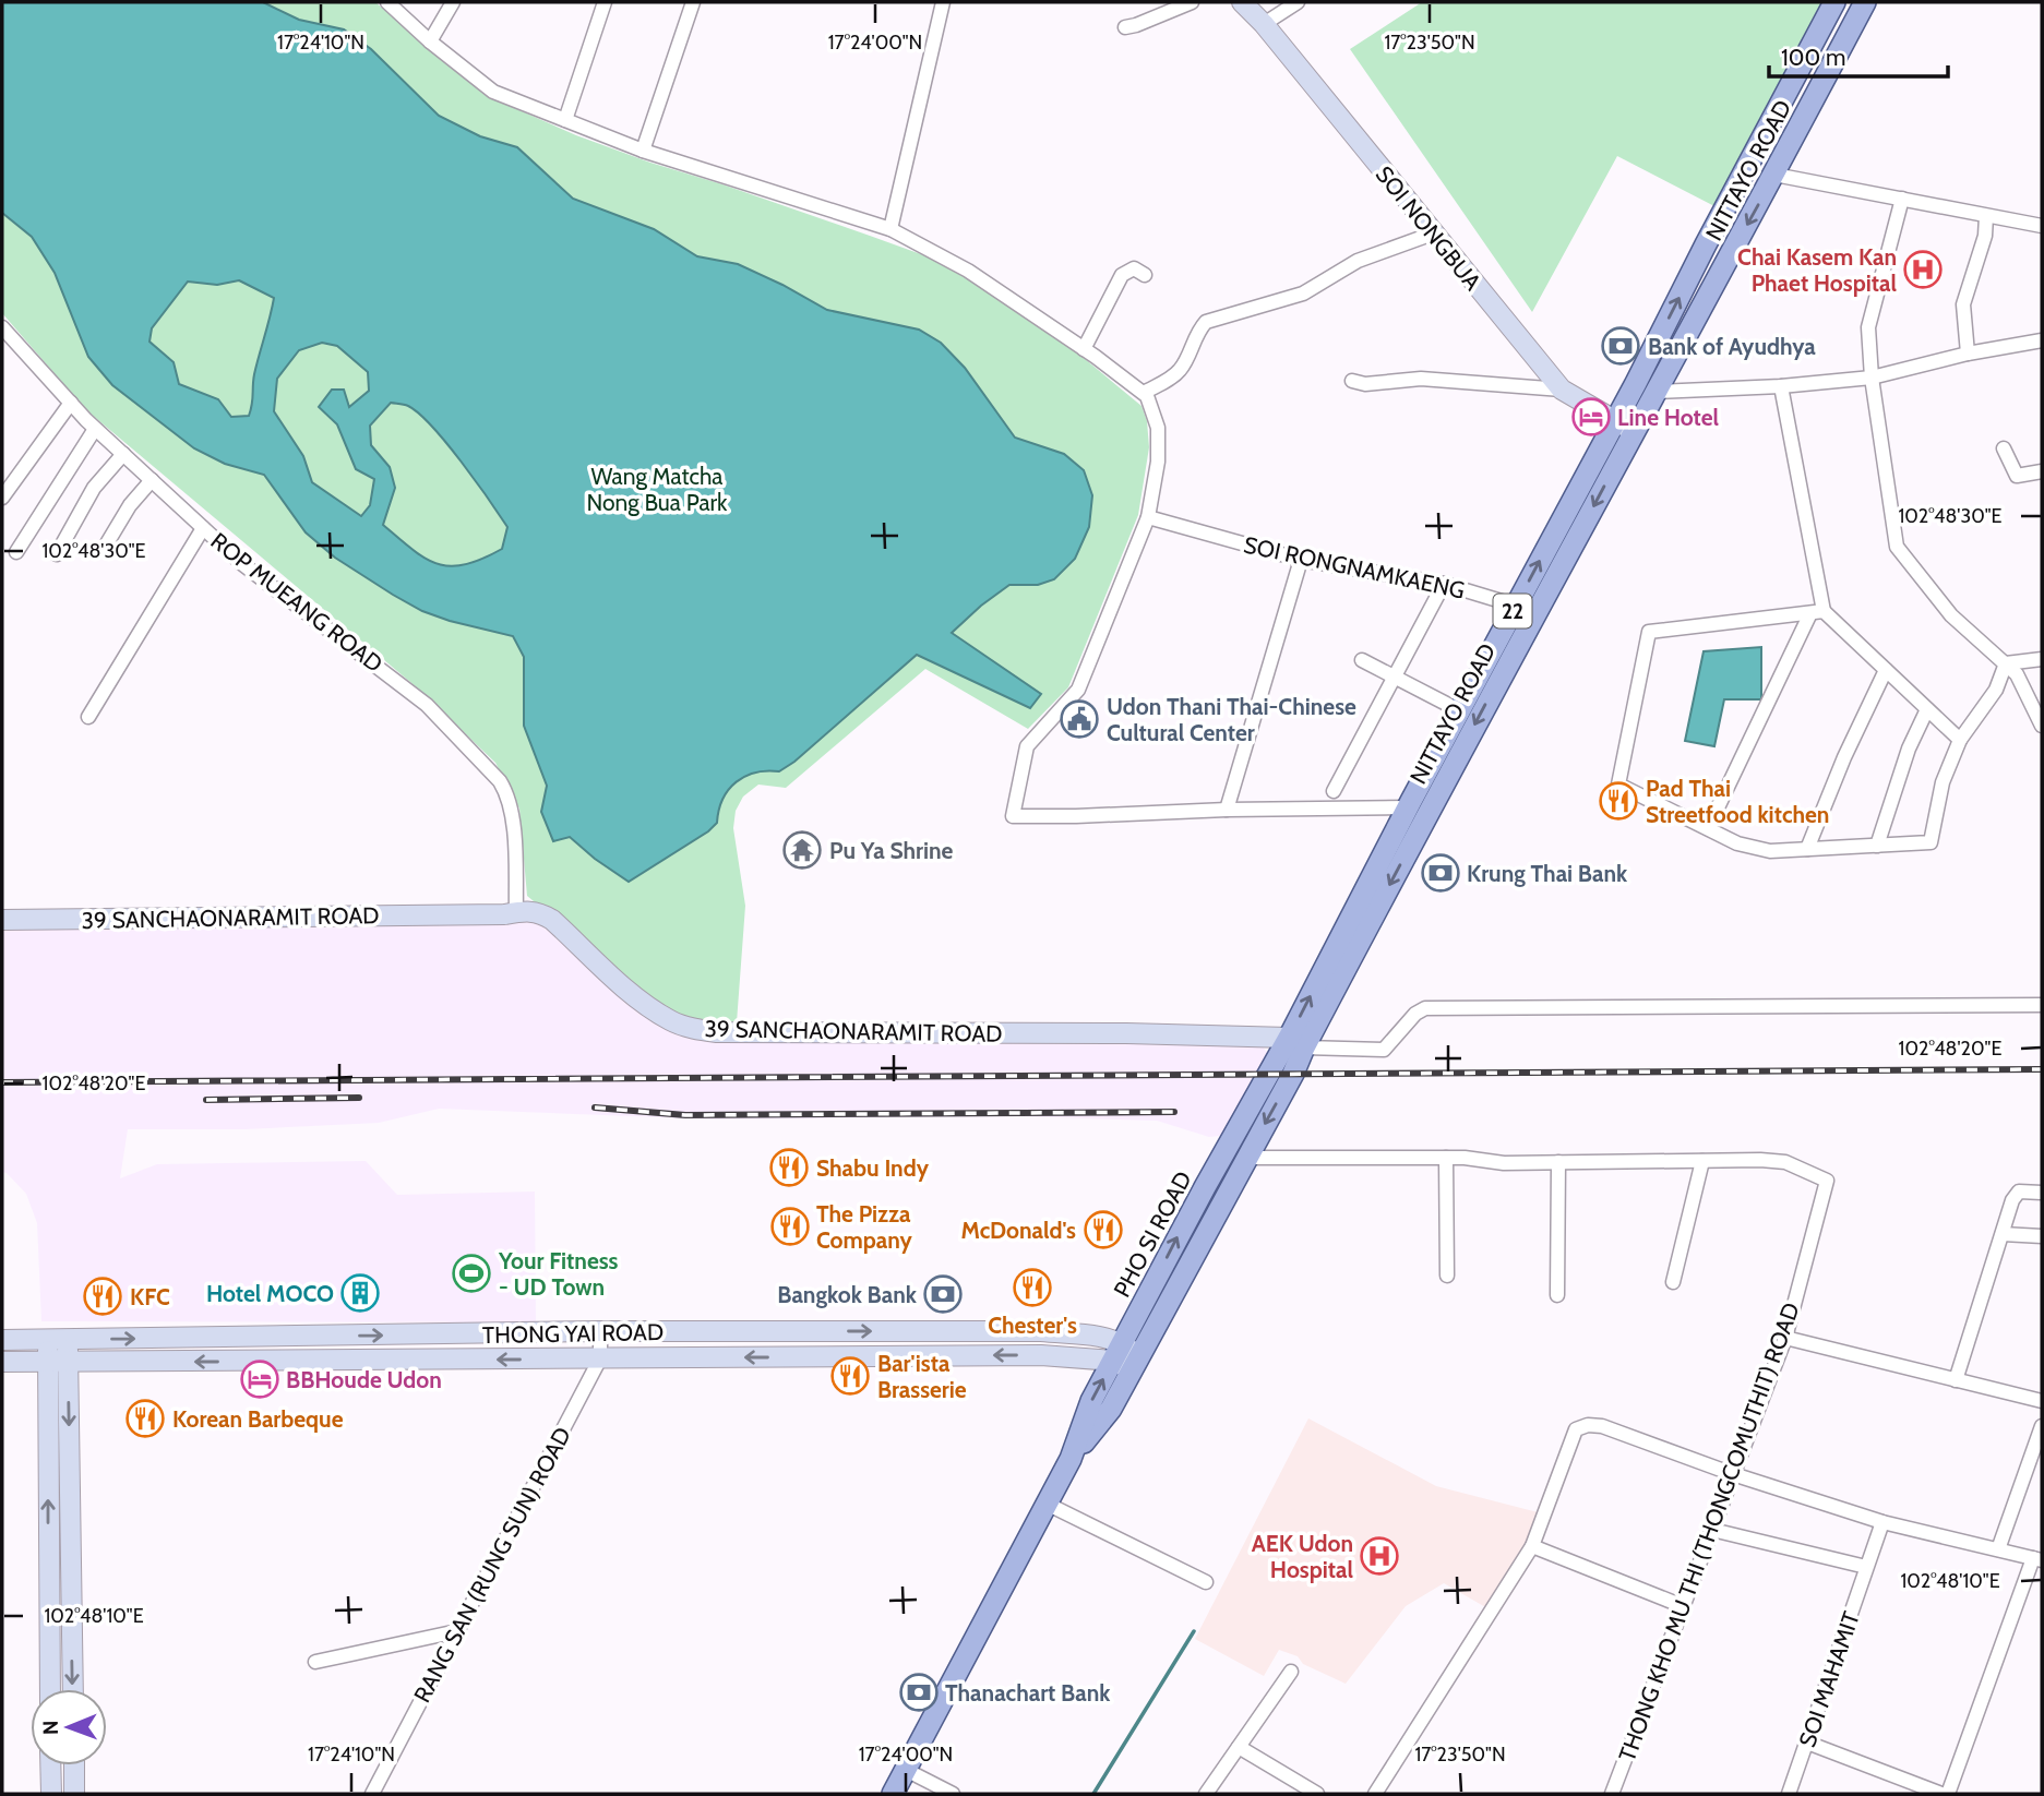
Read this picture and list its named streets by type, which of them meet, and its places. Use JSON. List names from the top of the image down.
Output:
{
  "streets": {
    "main road": ["NITTAYO ROAD", "22", "PHO SI ROAD"],
    "street": [
      "SOI NONGBUA",
      "SOI RONGNAMKAENG",
      "ROP MUEANG ROAD",
      "39 SANCHAONARAMIT ROAD",
      "THONG YAI ROAD",
      "THONG KHO MU THI (THONGCOMUTHIT) ROAD",
      "RANG SAN (RUNG SUN) ROAD",
      "SOI MAHAMIT"
    ]
  },
  "crossings": [
    ["NITTAYO ROAD", "SOI NONGBUA"],
    ["NITTAYO ROAD", "SOI RONGNAMKAENG"],
    ["NITTAYO ROAD", "39 SANCHAONARAMIT ROAD"],
    ["NITTAYO ROAD", "PHO SI ROAD"],
    ["ROP MUEANG ROAD", "39 SANCHAONARAMIT ROAD"],
    ["39 SANCHAONARAMIT ROAD", "PHO SI ROAD"],
    ["PHO SI ROAD", "THONG YAI ROAD"],
    ["THONG YAI ROAD", "RANG SAN (RUNG SUN) ROAD"]
  ],
  "parks": ["Wang Matcha Nong Bua Park"],
  "places": {
    "hospital": ["Chai Kasem Kan Phaet Hospital", "AEK Udon Hospital"],
    "bank": [
      "Bank of Ayudhya",
      "Krung Thai Bank",
      "Bangkok Bank",
      "Thanachart Bank"
    ],
    "hotel": ["Line Hotel", "BBHoude Udon"],
    "public building": ["Udon Thani Thai-Chinese Cultural Center"],
    "restaurant": [
      "Pad Thai Streetfood kitchen",
      "Shabu Indy",
      "The Pizza Company",
      "McDonald's",
      "Chester's",
      "KFC",
      "Bar'ista Brasserie",
      "Korean Barbeque"
    ],
    "temple": ["Pu Ya Shrine"],
    "sports": ["Your Fitness - UD Town"],
    "building": ["Hotel MOCO"]
  },
  "scale_bar": "100 m",
  "north": "left",
  "coordinates": [
    "17°24'10\"N",
    "17°24'00\"N",
    "17°23'50\"N",
    "102°48'30\"E",
    "102°48'20\"E",
    "102°48'10\"E"
  ]
}
